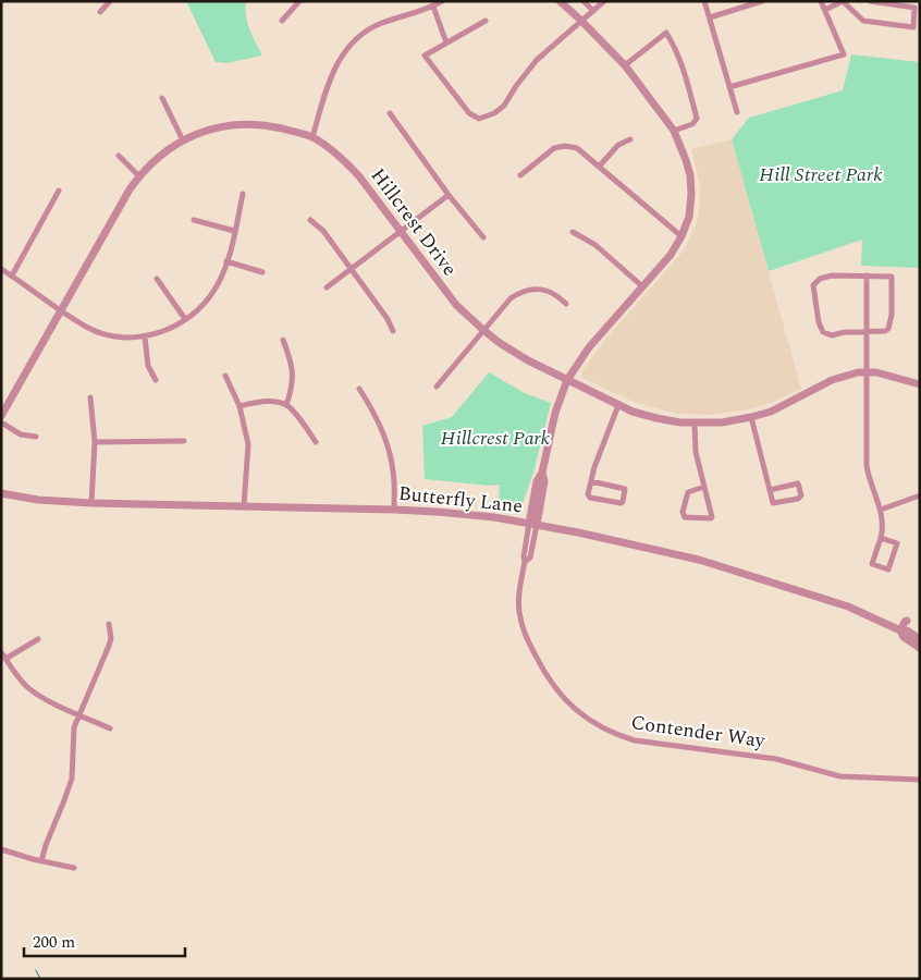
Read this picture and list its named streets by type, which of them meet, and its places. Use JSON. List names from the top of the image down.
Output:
{
  "streets": {
    "street": ["Hillcrest Drive", "Butterfly Lane", "Contender Way"]
  },
  "crossings": [
    ["Butterfly Lane", "Contender Way"]
  ],
  "parks": ["Hill Street Park", "Hillcrest Park"],
  "scale_bar": "200 m"
}
